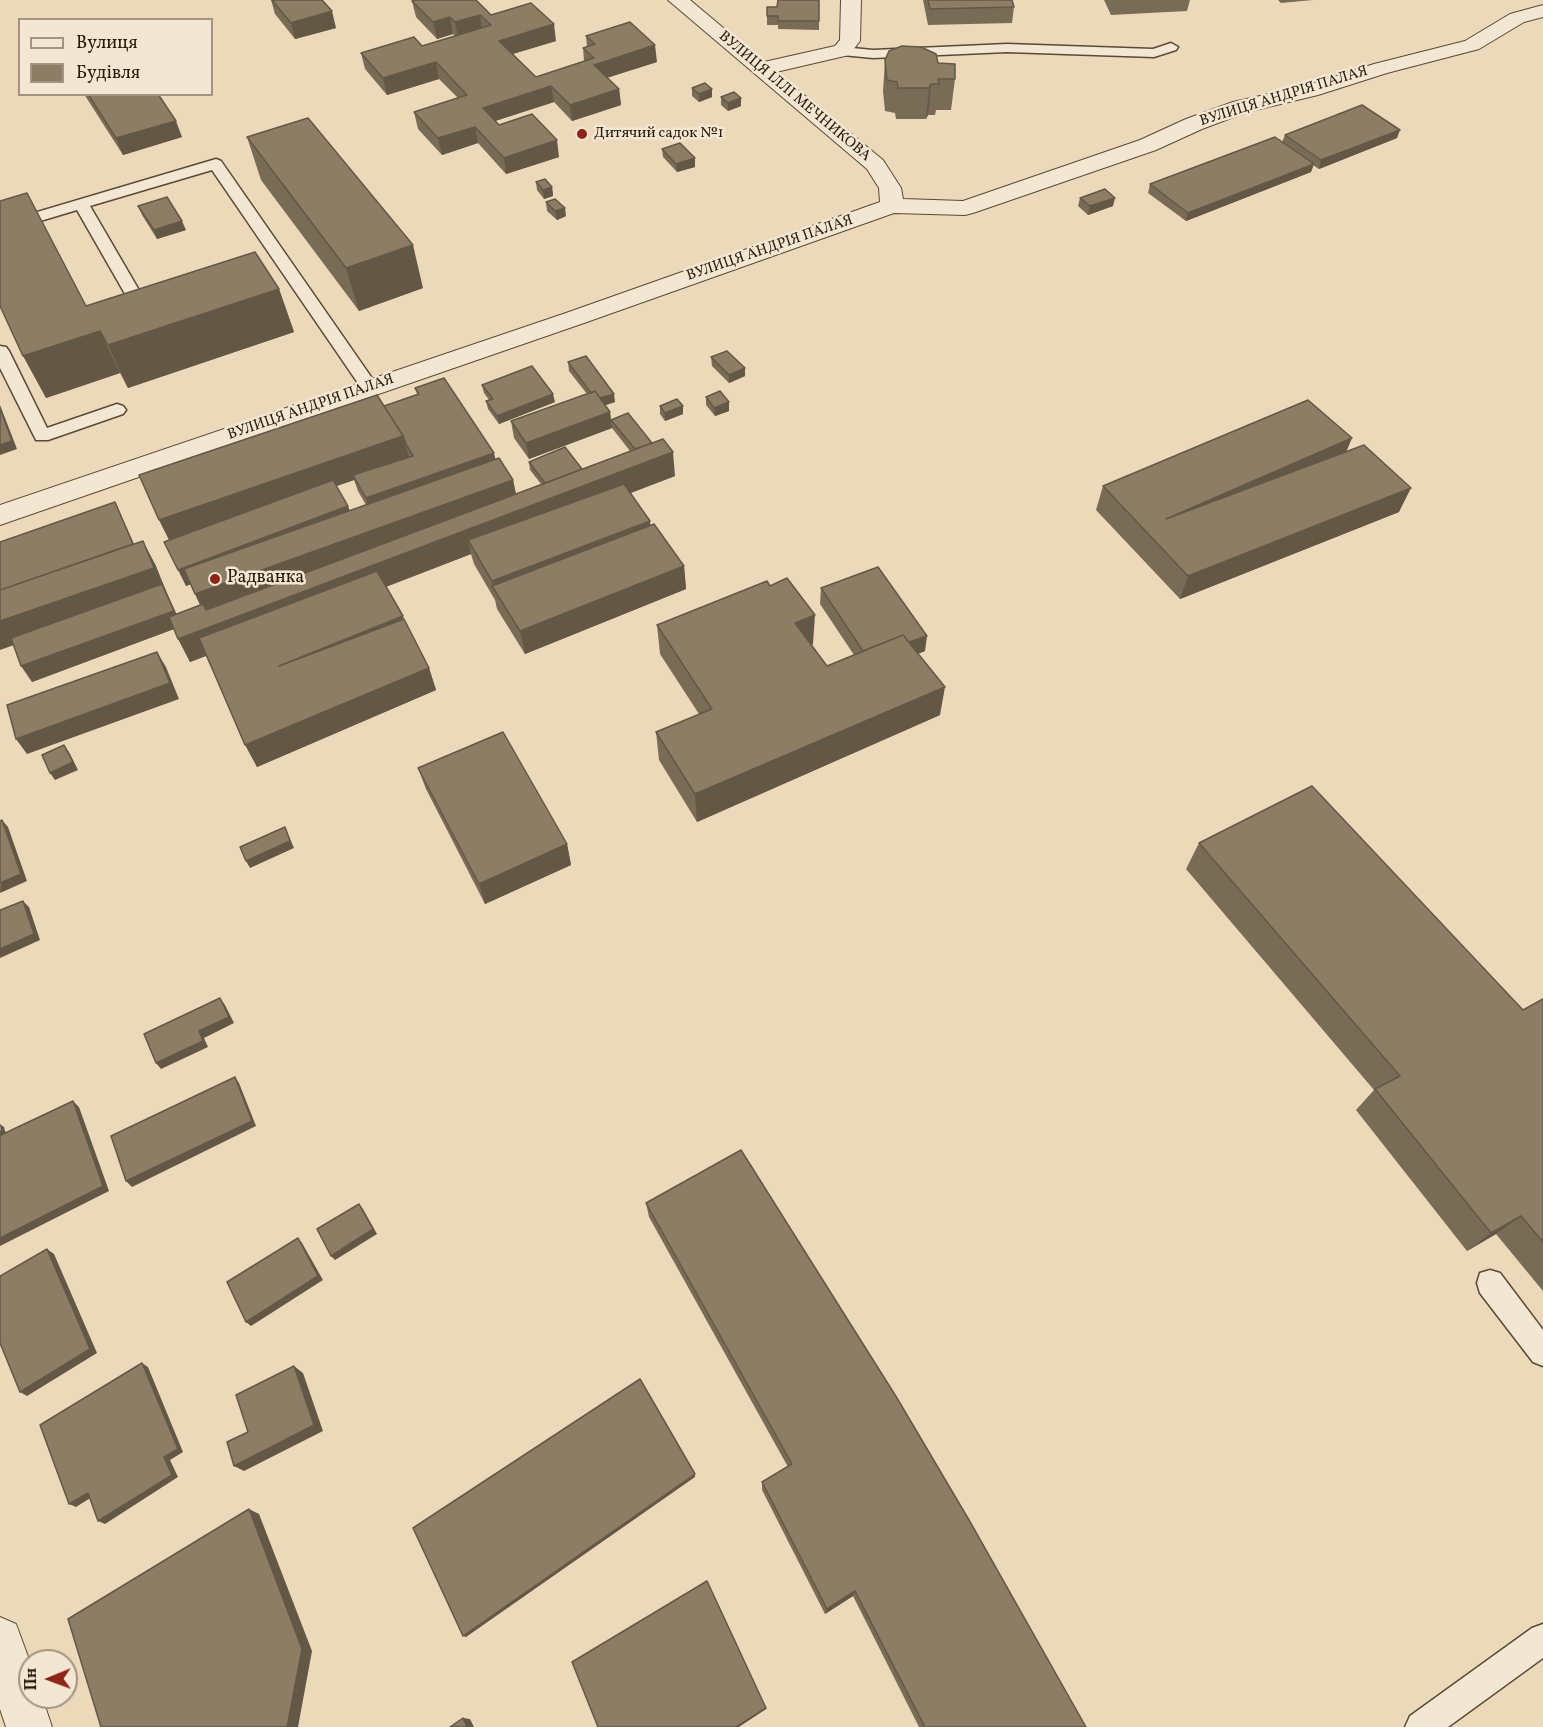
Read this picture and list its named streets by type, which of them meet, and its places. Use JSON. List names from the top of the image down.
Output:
{
  "streets": {
    "street": ["ВУЛИЦЯ ІЛЛІ МЕЧНИКОВА", "ВУЛИЦЯ АНДРІЯ ПАЛАЯ"]
  },
  "crossings": [
    ["ВУЛИЦЯ ІЛЛІ МЕЧНИКОВА", "ВУЛИЦЯ АНДРІЯ ПАЛАЯ"]
  ],
  "places": ["Дитячий садок №1", "Радванка"],
  "legend": ["Вулиця", "Будівля"],
  "north": "left"
}
